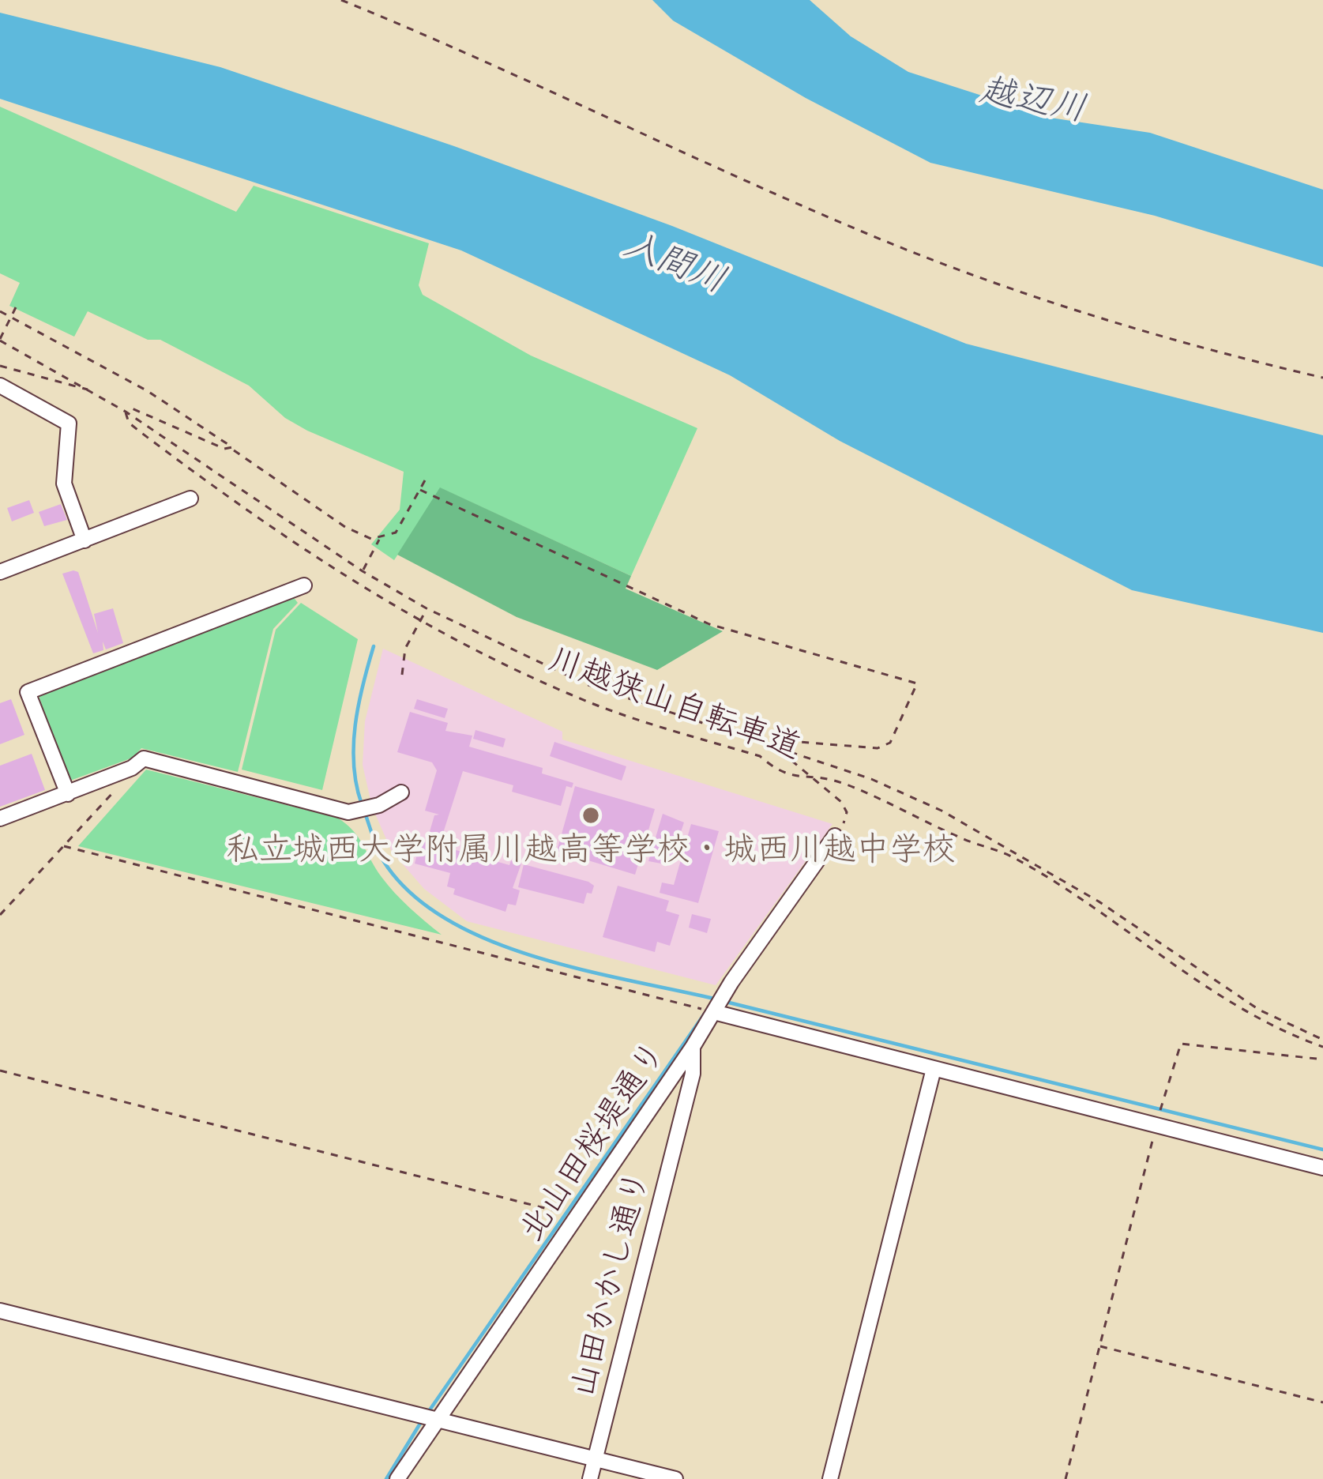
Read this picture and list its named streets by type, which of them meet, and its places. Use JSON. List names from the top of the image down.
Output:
{
  "streets": {
    "street": ["北山田桜堤通り", "山田かかし通り"],
    "path": ["川越狭山自転車道"]
  },
  "crossings": [
    ["北山田桜堤通り", "山田かかし通り"]
  ],
  "water": ["越辺川", "入間川"],
  "places": ["私立城西大学附属川越高等学校・城西川越中学校"]
}
